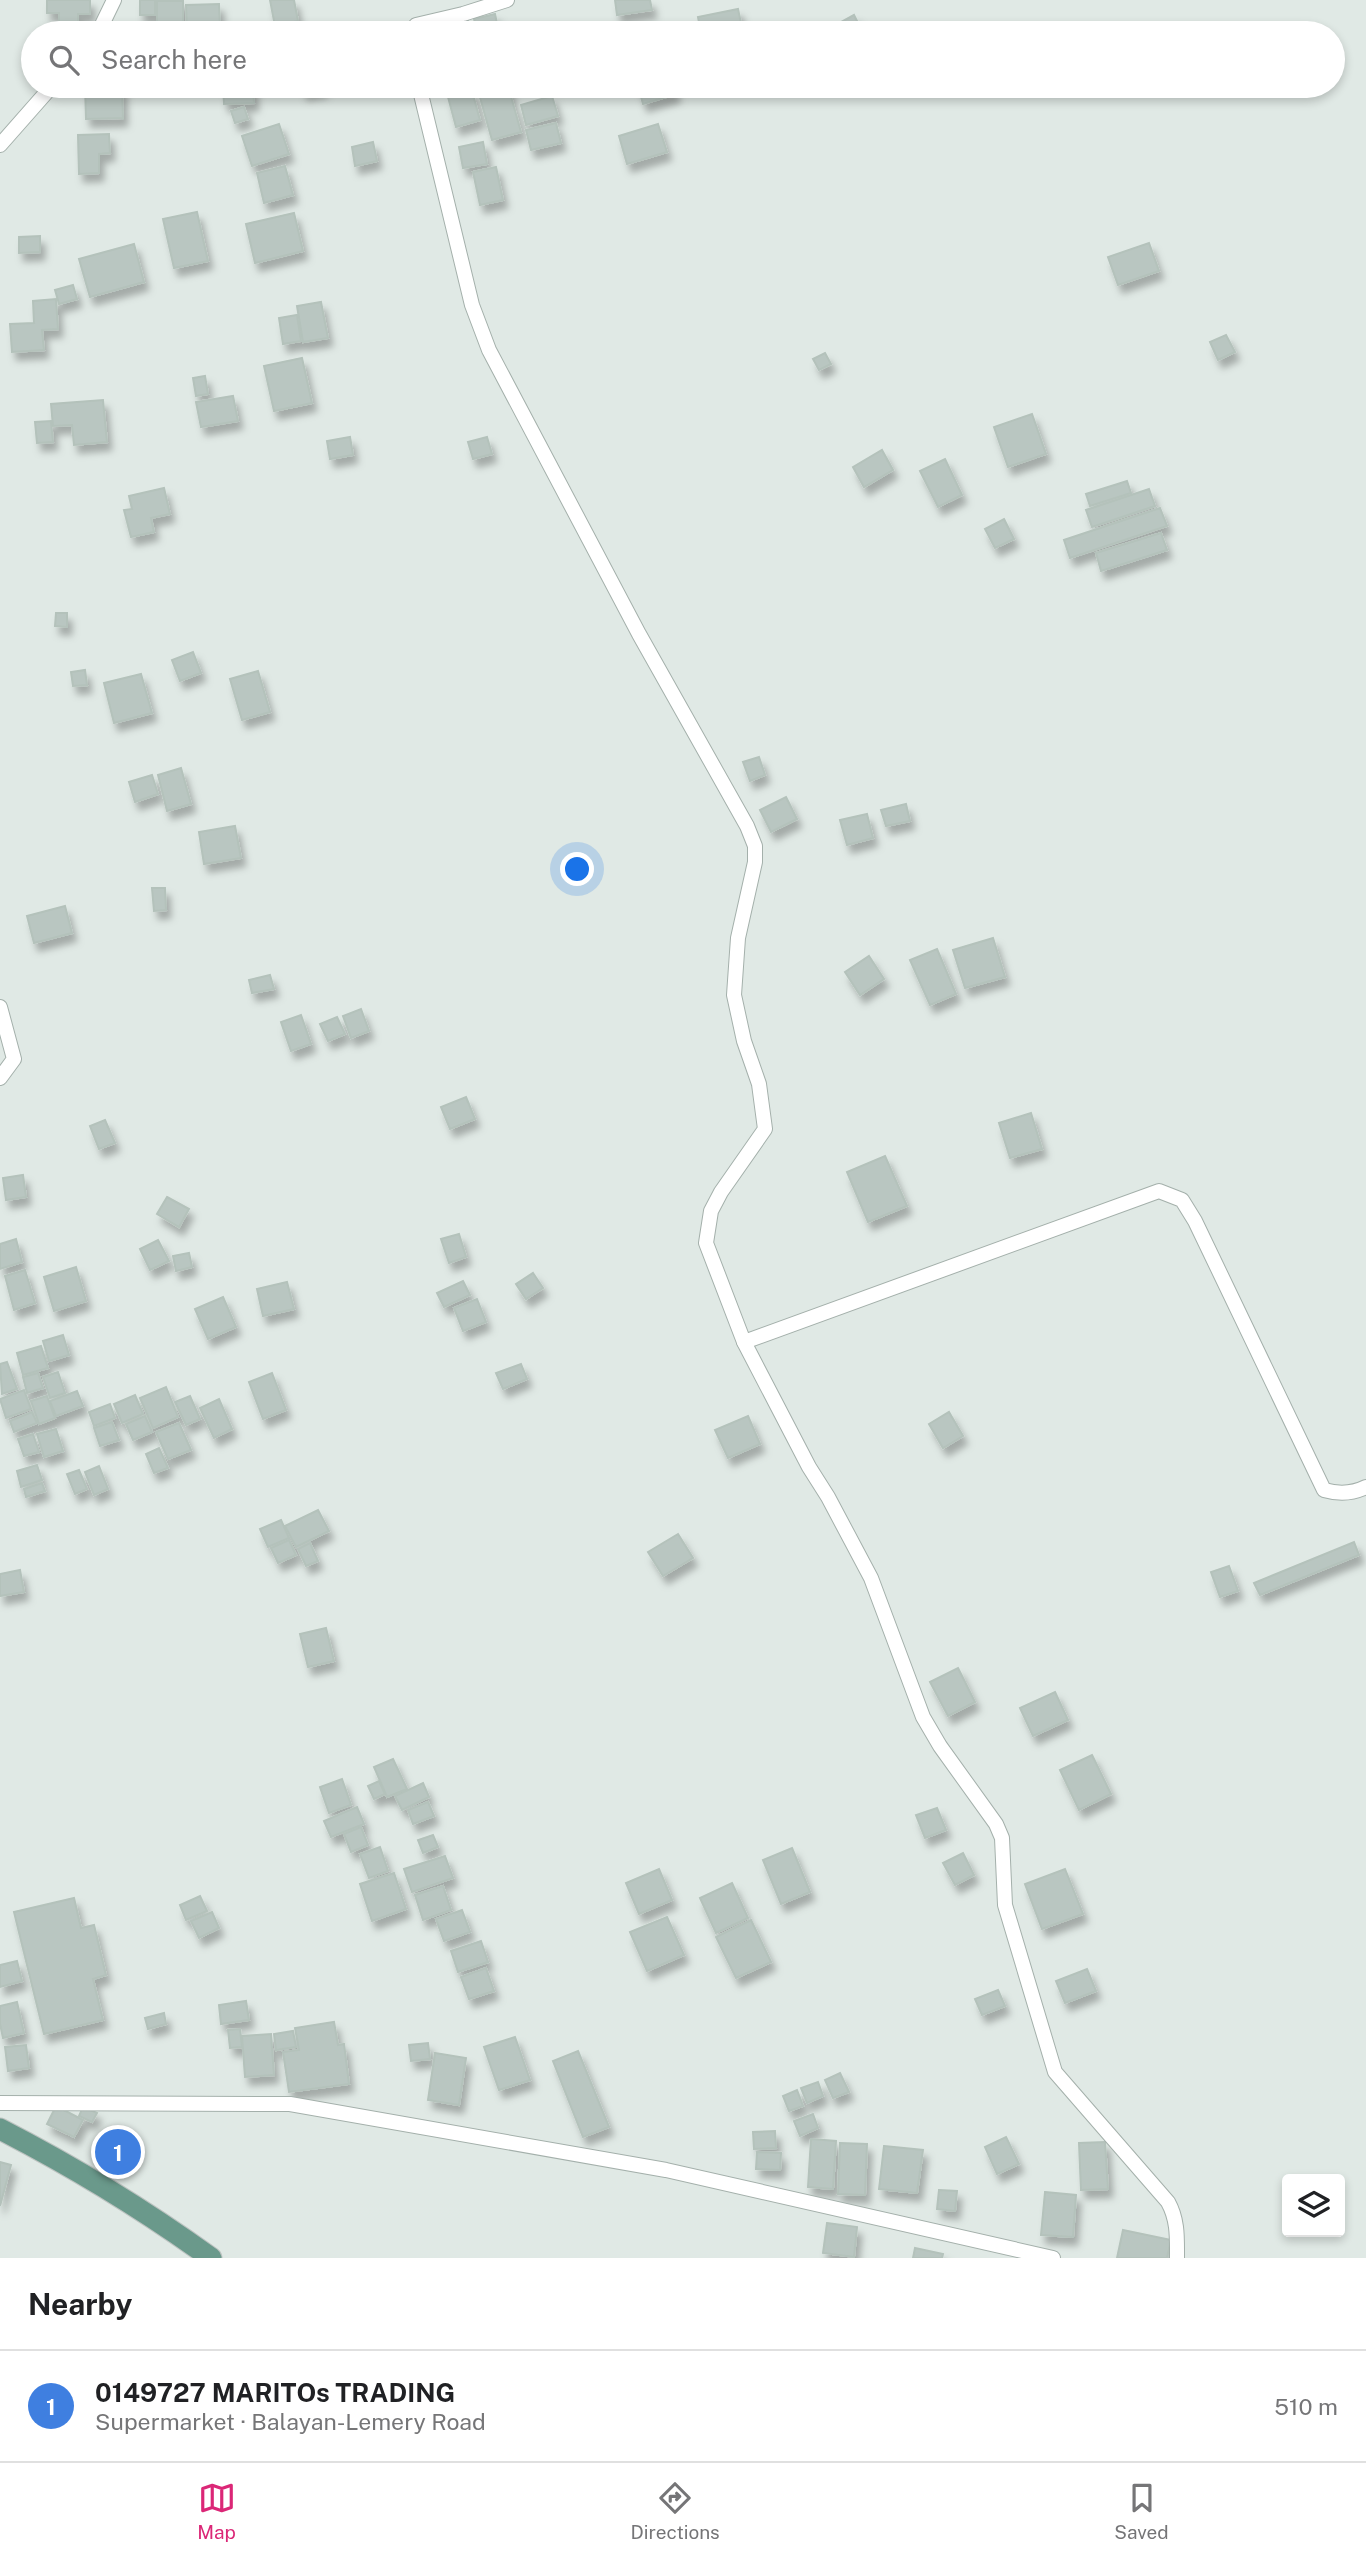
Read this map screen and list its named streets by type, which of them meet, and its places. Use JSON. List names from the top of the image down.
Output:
{
  "page": {
    "search": "Search here",
    "pins": "1",
    "heading": "Nearby",
    "list": [
      {
        "mark": "1",
        "name": "0149727 MARITOs TRADING",
        "note": "Supermarket · Balayan-Lemery Road",
        "value": "510 m"
      }
    ],
    "nav": ["Map", "Directions", "Saved"]
  }
}
